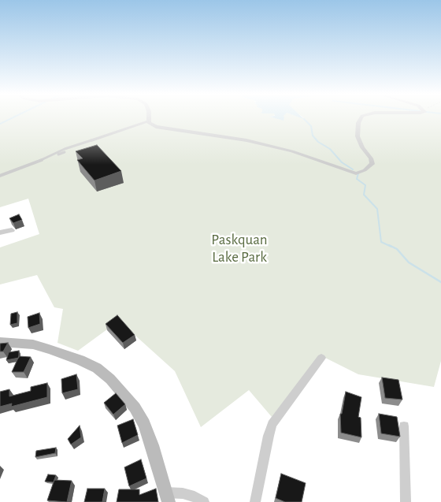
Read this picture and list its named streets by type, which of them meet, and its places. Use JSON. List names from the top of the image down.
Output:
{
  "parks": ["Paskquan Lake Park"]
}
